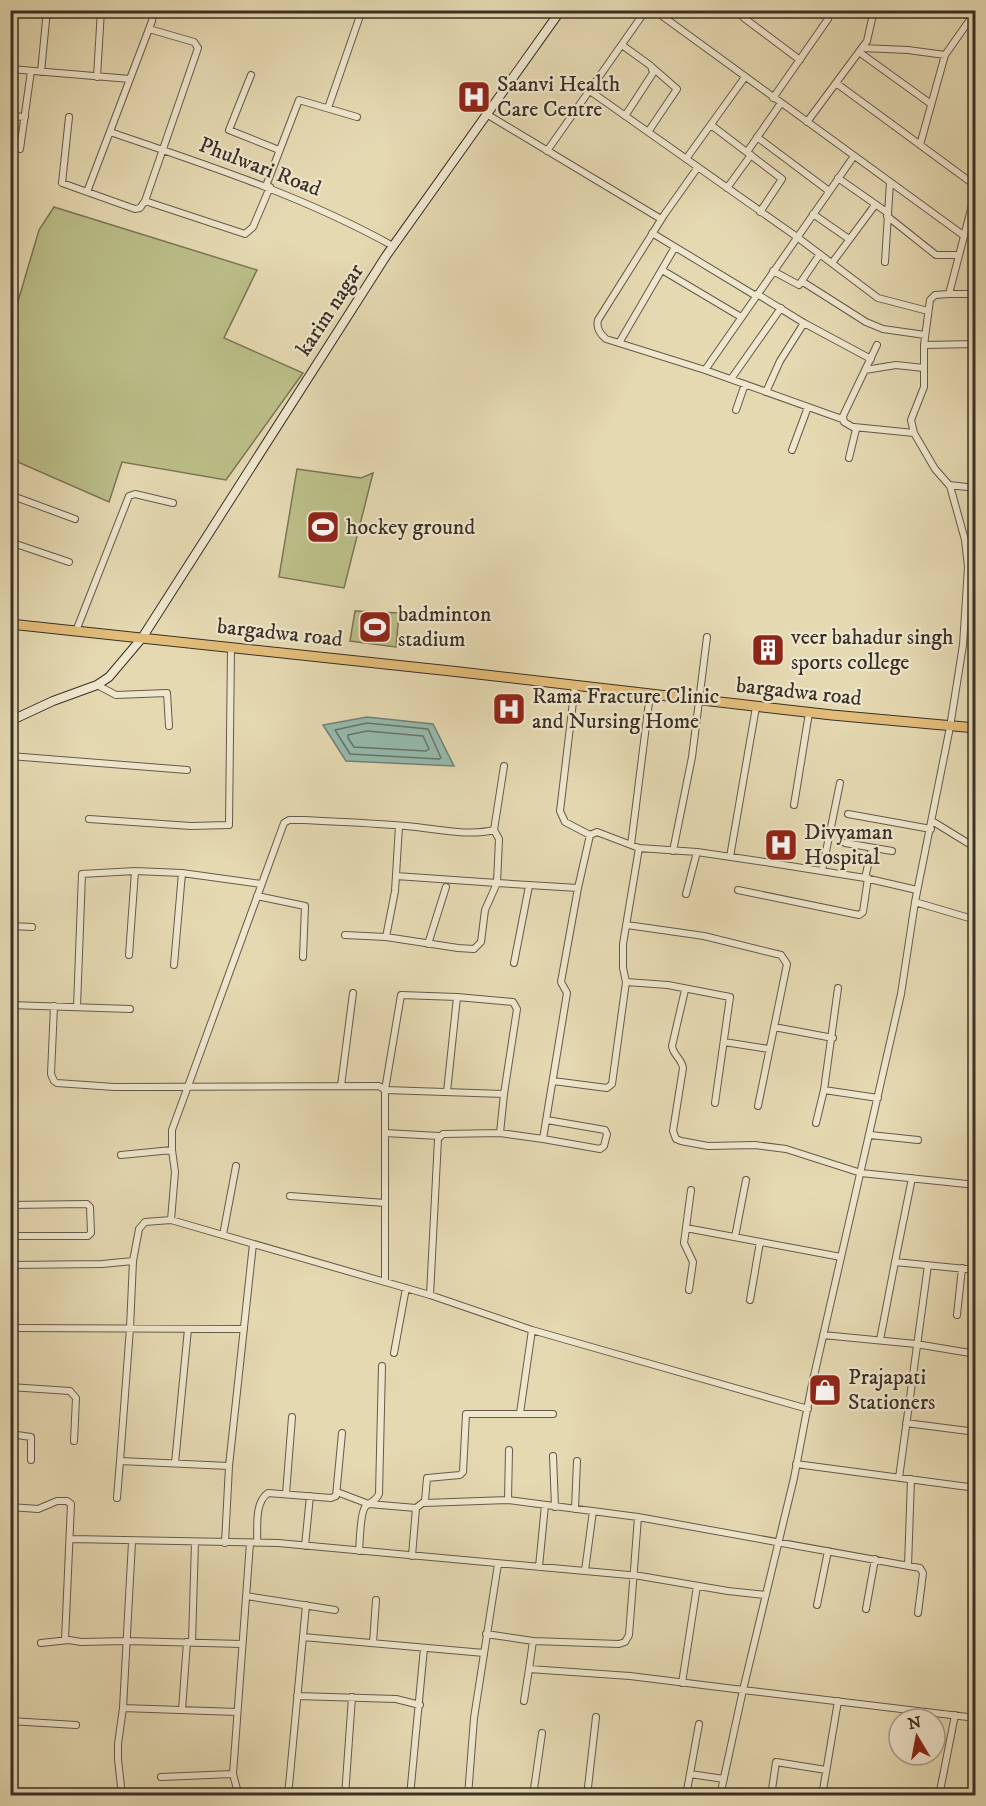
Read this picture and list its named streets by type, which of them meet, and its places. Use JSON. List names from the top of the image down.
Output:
{
  "streets": {
    "main road": ["bargadwa road"],
    "street": ["Phulwari Road", "karim nagar"]
  },
  "crossings": [
    ["Phulwari Road", "karim nagar"],
    ["karim nagar", "bargadwa road"]
  ],
  "places": {
    "hospital": ["Saanvi Health Care Centre", "Rama Fracture Clinic and Nursing Home", "Divyaman Hospital"],
    "sports": ["hockey ground", "badminton stadium"],
    "building": ["veer bahadur singh sports college"],
    "shop": ["Prajapati Stationers"]
  },
  "north": "top"
}
